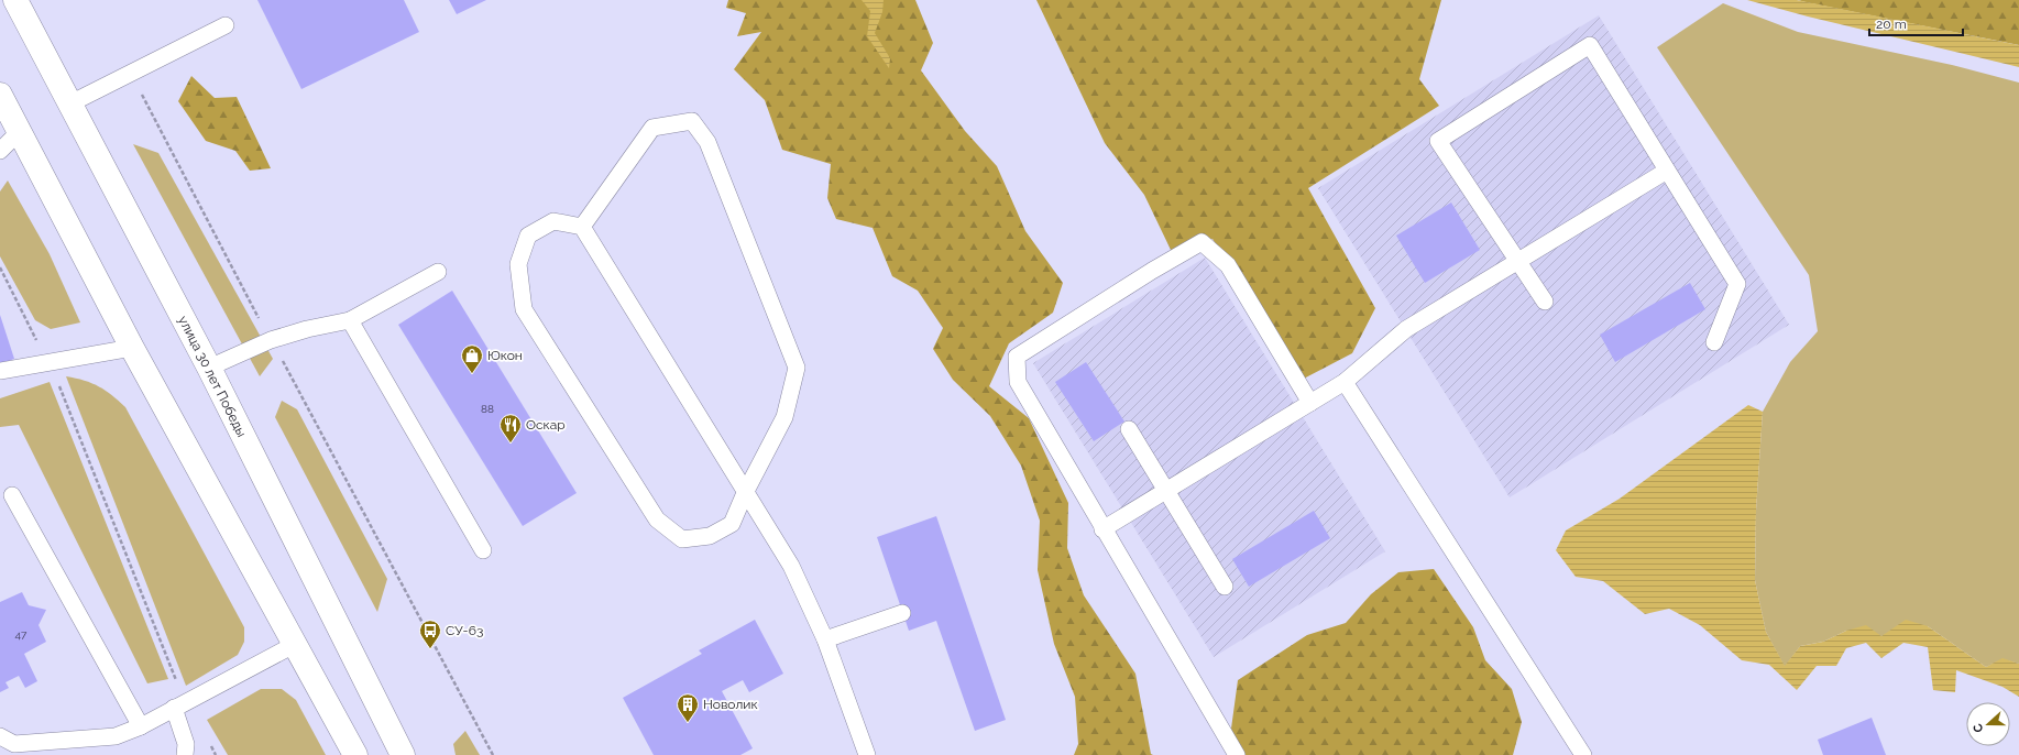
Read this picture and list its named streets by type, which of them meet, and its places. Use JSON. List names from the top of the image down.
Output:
{
  "streets": {
    "main road": ["улица 30 лет Победы"]
  },
  "places": {
    "shop": ["Юкон"],
    "restaurant": ["Оскар"],
    "bus stop": ["СУ-63"],
    "building": ["Новолик"]
  },
  "house_numbers": ["88", "47"],
  "scale_bar": "20 m",
  "north": "left"
}
